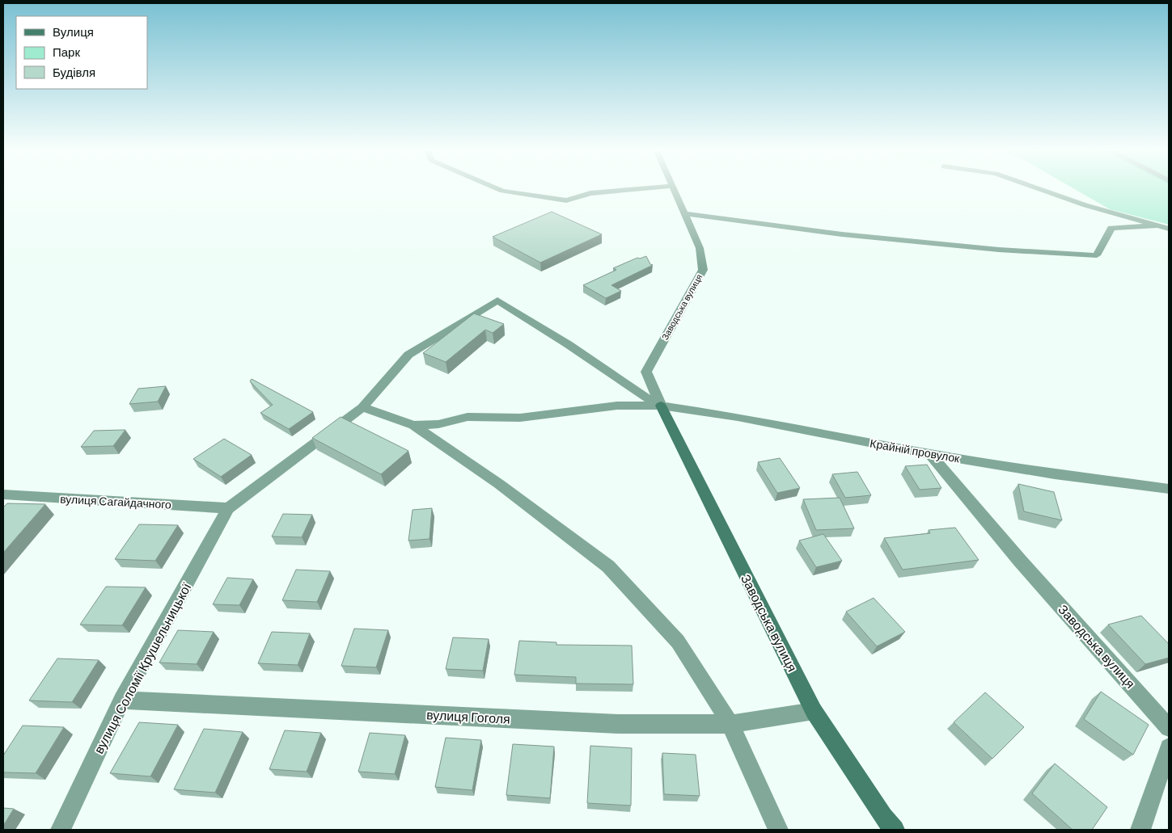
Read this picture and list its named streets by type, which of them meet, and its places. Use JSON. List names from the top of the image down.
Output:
{
  "streets": {
    "street": [
      "Заводська вулиця",
      "Крайній провулок",
      "вулиця Сагайдачного",
      "вулиця Соломії Крушельницької",
      "вулиця Гоголя"
    ]
  },
  "crossings": [
    ["Заводська вулиця", "Крайній провулок"],
    ["Заводська вулиця", "вулиця Гоголя"],
    ["вулиця Сагайдачного", "вулиця Соломії Крушельницької"],
    ["вулиця Соломії Крушельницької", "вулиця Гоголя"]
  ],
  "legend": ["Вулиця", "Парк", "Будівля"]
}
